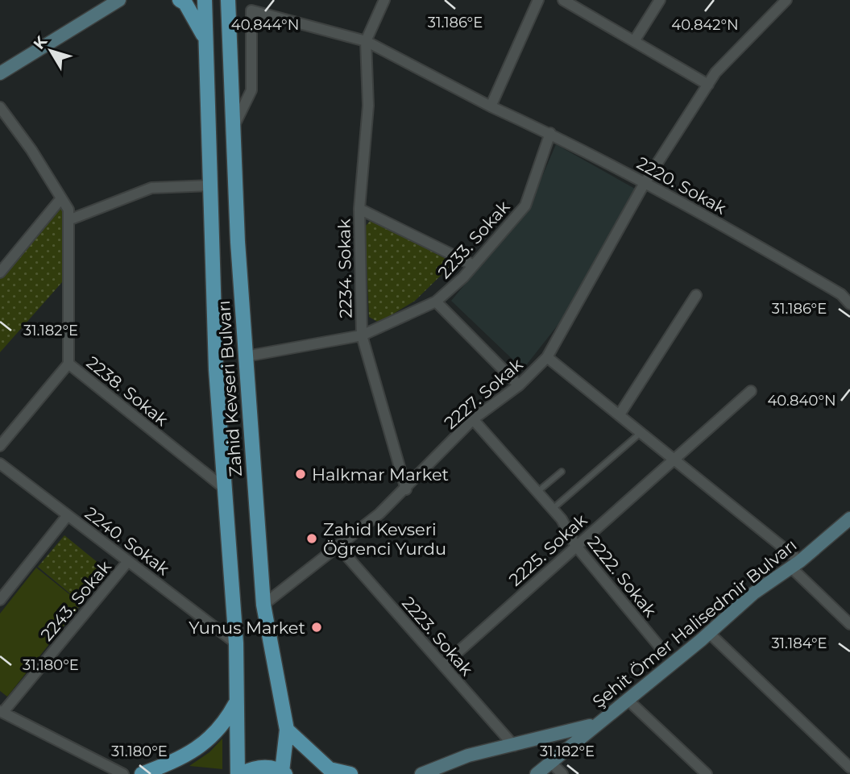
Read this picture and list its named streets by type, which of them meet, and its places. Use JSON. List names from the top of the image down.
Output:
{
  "streets": {
    "main road": ["Zahid Kevseri Bulvarı"],
    "street": [
      "2220. Sokak",
      "2233. Sokak",
      "2234. Sokak",
      "2238. Sokak",
      "2227. Sokak",
      "2240. Sokak",
      "2225. Sokak",
      "2222. Sokak",
      "2243. Sokak",
      "Şehit Ömer Halisedmir Bulvarı",
      "2223. Sokak"
    ]
  },
  "crossings": [
    ["2220. Sokak", "2233. Sokak"],
    ["2220. Sokak", "2234. Sokak"],
    ["2220. Sokak", "Zahid Kevseri Bulvarı"],
    ["2220. Sokak", "2227. Sokak"],
    ["2233. Sokak", "2234. Sokak"],
    ["2233. Sokak", "Zahid Kevseri Bulvarı"],
    ["2234. Sokak", "2227. Sokak"],
    ["Zahid Kevseri Bulvarı", "2238. Sokak"],
    ["Zahid Kevseri Bulvarı", "2227. Sokak"],
    ["Zahid Kevseri Bulvarı", "2240. Sokak"],
    ["2227. Sokak", "2222. Sokak"],
    ["2227. Sokak", "2223. Sokak"],
    ["2240. Sokak", "2243. Sokak"],
    ["2225. Sokak", "2222. Sokak"],
    ["2225. Sokak", "2223. Sokak"],
    ["Şehit Ömer Halisedmir Bulvarı", "2223. Sokak"]
  ],
  "places": ["Halkmar Market", "Zahid Kevseri Öğrenci Yurdu", "Yunus Market"],
  "north": "top left",
  "coordinates": [
    "31.186°E",
    "40.844°N",
    "40.842°N",
    "31.182°E",
    "40.840°N",
    "31.184°E",
    "31.180°E"
  ]
}
